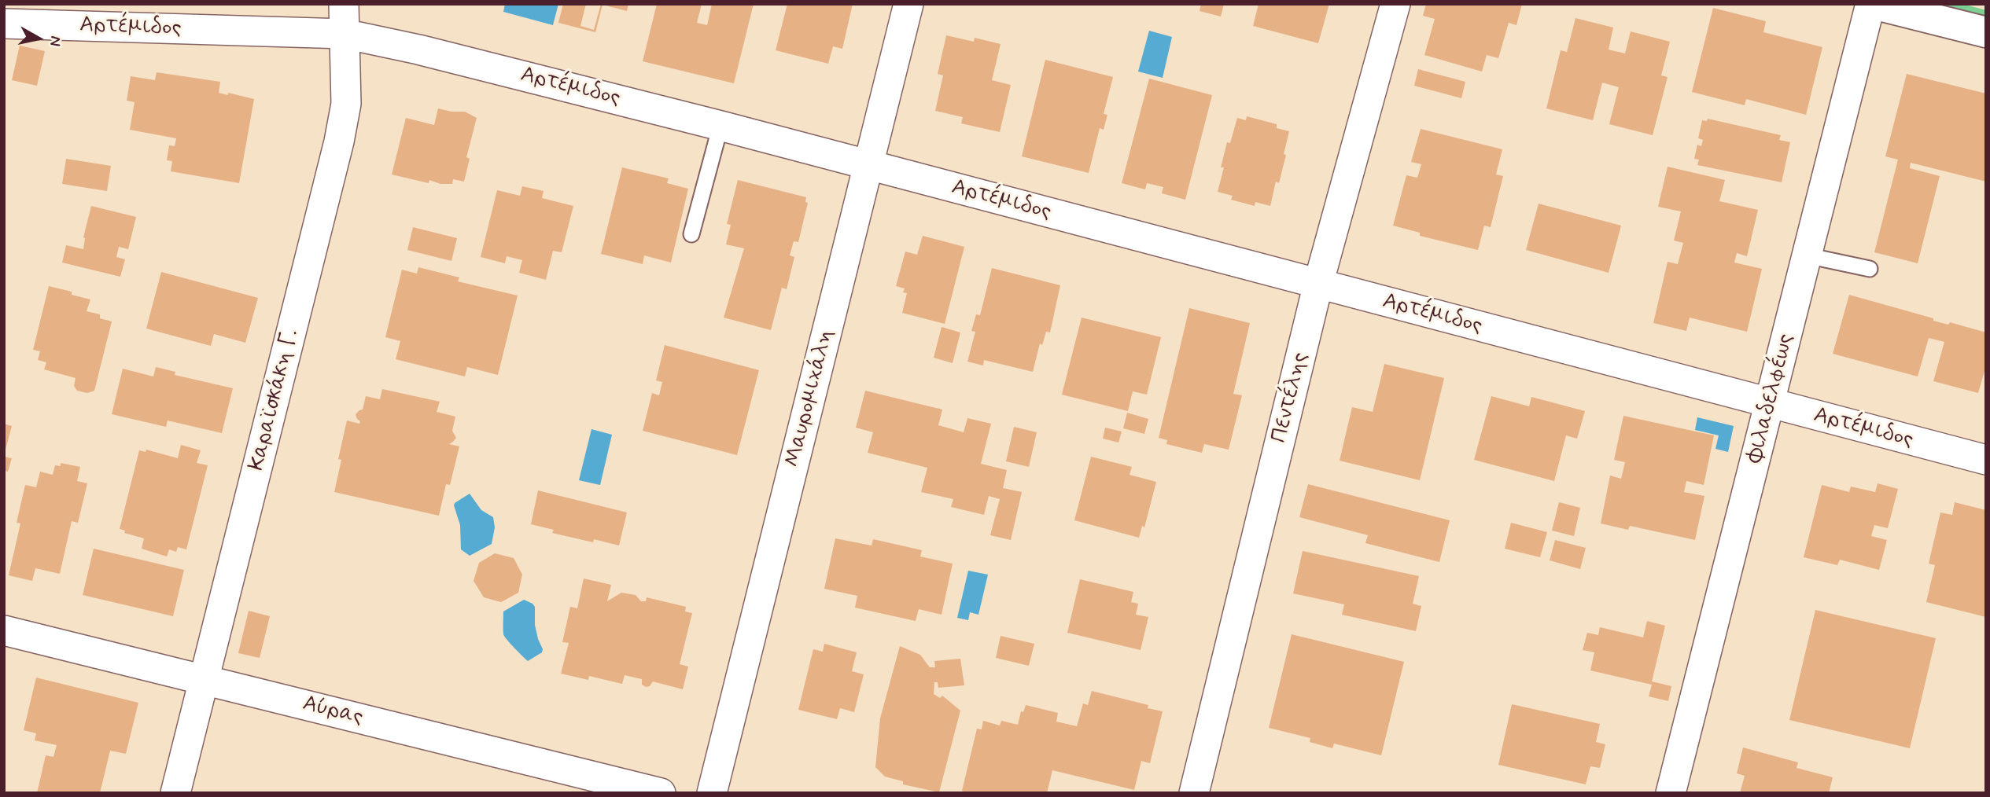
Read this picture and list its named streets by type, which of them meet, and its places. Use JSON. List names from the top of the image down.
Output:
{
  "streets": {
    "street": [
      "Αρτέμιδος",
      "Πεντέλης",
      "Μαυρομιχάλη",
      "Φιλαδελφέως",
      "Καραϊσκάκη Γ.",
      "Αύρας"
    ]
  },
  "crossings": [
    ["Αρτέμιδος", "Πεντέλης"],
    ["Αρτέμιδος", "Μαυρομιχάλη"],
    ["Αρτέμιδος", "Φιλαδελφέως"],
    ["Αρτέμιδος", "Καραϊσκάκη Γ."],
    ["Καραϊσκάκη Γ.", "Αύρας"]
  ],
  "north": "right"
}
